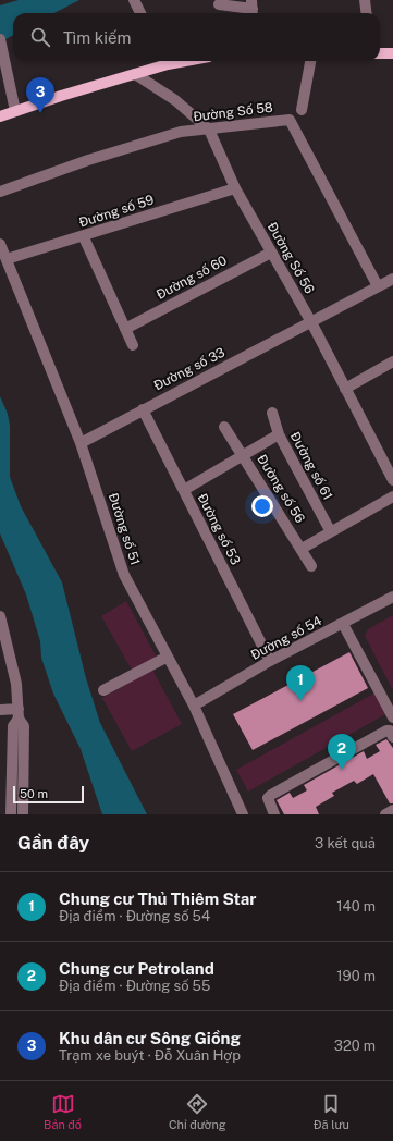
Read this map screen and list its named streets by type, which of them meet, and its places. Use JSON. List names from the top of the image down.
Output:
{
  "streets": {
    "street": [
      "Đường Số 58",
      "Đường số 59",
      "Đường Số 56",
      "Đường số 60",
      "Đường số 33",
      "Đường số 61",
      "Đường số 56",
      "Đường số 51",
      "Đường số 53",
      "Đường số 54"
    ]
  },
  "crossings": [
    ["Đường Số 58", "Đường Số 56"],
    ["Đường số 59", "Đường Số 56"],
    ["Đường số 59", "Đường số 51"],
    ["Đường Số 56", "Đường số 60"],
    ["Đường Số 56", "Đường số 33"],
    ["Đường số 33", "Đường số 51"],
    ["Đường số 33", "Đường số 53"],
    ["Đường số 51", "Đường số 54"],
    ["Đường số 53", "Đường số 54"]
  ],
  "scale_bar": "50 m",
  "page": {
    "search": "Tìm kiếm",
    "pins": ["3", "1", "2"],
    "scale": "50 m",
    "heading": ["Gần đây", "3 kết quả"],
    "list": [
      {
        "mark": "1",
        "name": "Chung cư Thủ Thiêm Star",
        "note": "Địa điểm · Đường số 54",
        "value": "140 m"
      },
      {
        "mark": "2",
        "name": "Chung cư Petroland",
        "note": "Địa điểm · Đường số 55",
        "value": "190 m"
      },
      {
        "mark": "3",
        "name": "Khu dân cư Sông Giồng",
        "note": "Trạm xe buýt · Đỗ Xuân Hợp",
        "value": "320 m"
      }
    ],
    "nav": ["Bản đồ", "Chỉ đường", "Đã lưu"]
  }
}
